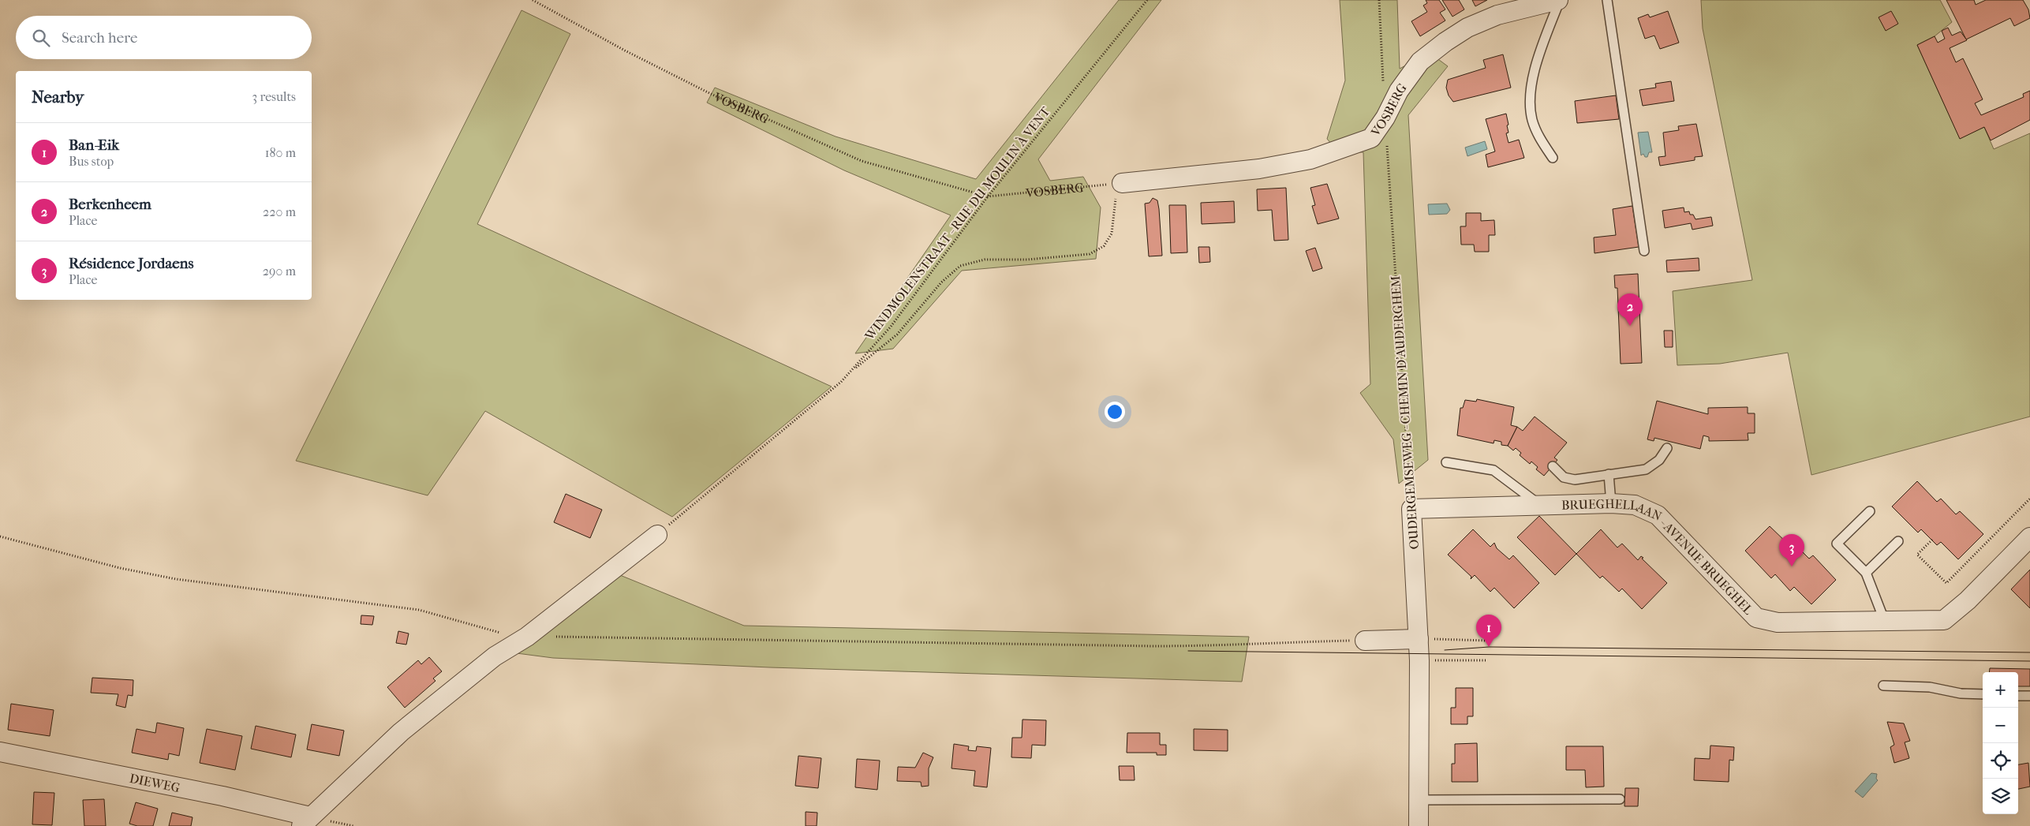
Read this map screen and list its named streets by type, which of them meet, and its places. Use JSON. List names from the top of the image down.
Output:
{
  "streets": {
    "street": [
      "VOSBERG",
      "OUDERGEMSEWEG - CHEMIN D'AUDERGHEM",
      "BRUEGHELLAAN - AVENUE BRUEGHEL",
      "DIEWEG"
    ],
    "path": ["WINDMOLENSTRAAT - RUE DU MOULIN À VENT"]
  },
  "crossings": [
    ["VOSBERG", "WINDMOLENSTRAAT - RUE DU MOULIN À VENT"],
    ["VOSBERG", "OUDERGEMSEWEG - CHEMIN D'AUDERGHEM"],
    ["OUDERGEMSEWEG - CHEMIN D'AUDERGHEM", "BRUEGHELLAAN - AVENUE BRUEGHEL"]
  ],
  "page": {
    "search": "Search here",
    "heading": ["Nearby", "3 results"],
    "list": [
      {
        "mark": "1",
        "name": "Ban-Eik",
        "note": "Bus stop",
        "value": "180 m"
      },
      {
        "mark": "2",
        "name": "Berkenheem",
        "note": "Place",
        "value": "220 m"
      },
      {
        "mark": "3",
        "name": "Résidence Jordaens",
        "note": "Place",
        "value": "290 m"
      }
    ],
    "pins": ["2", "3", "1"],
    "map_buttons": ["+", "−"]
  }
}
